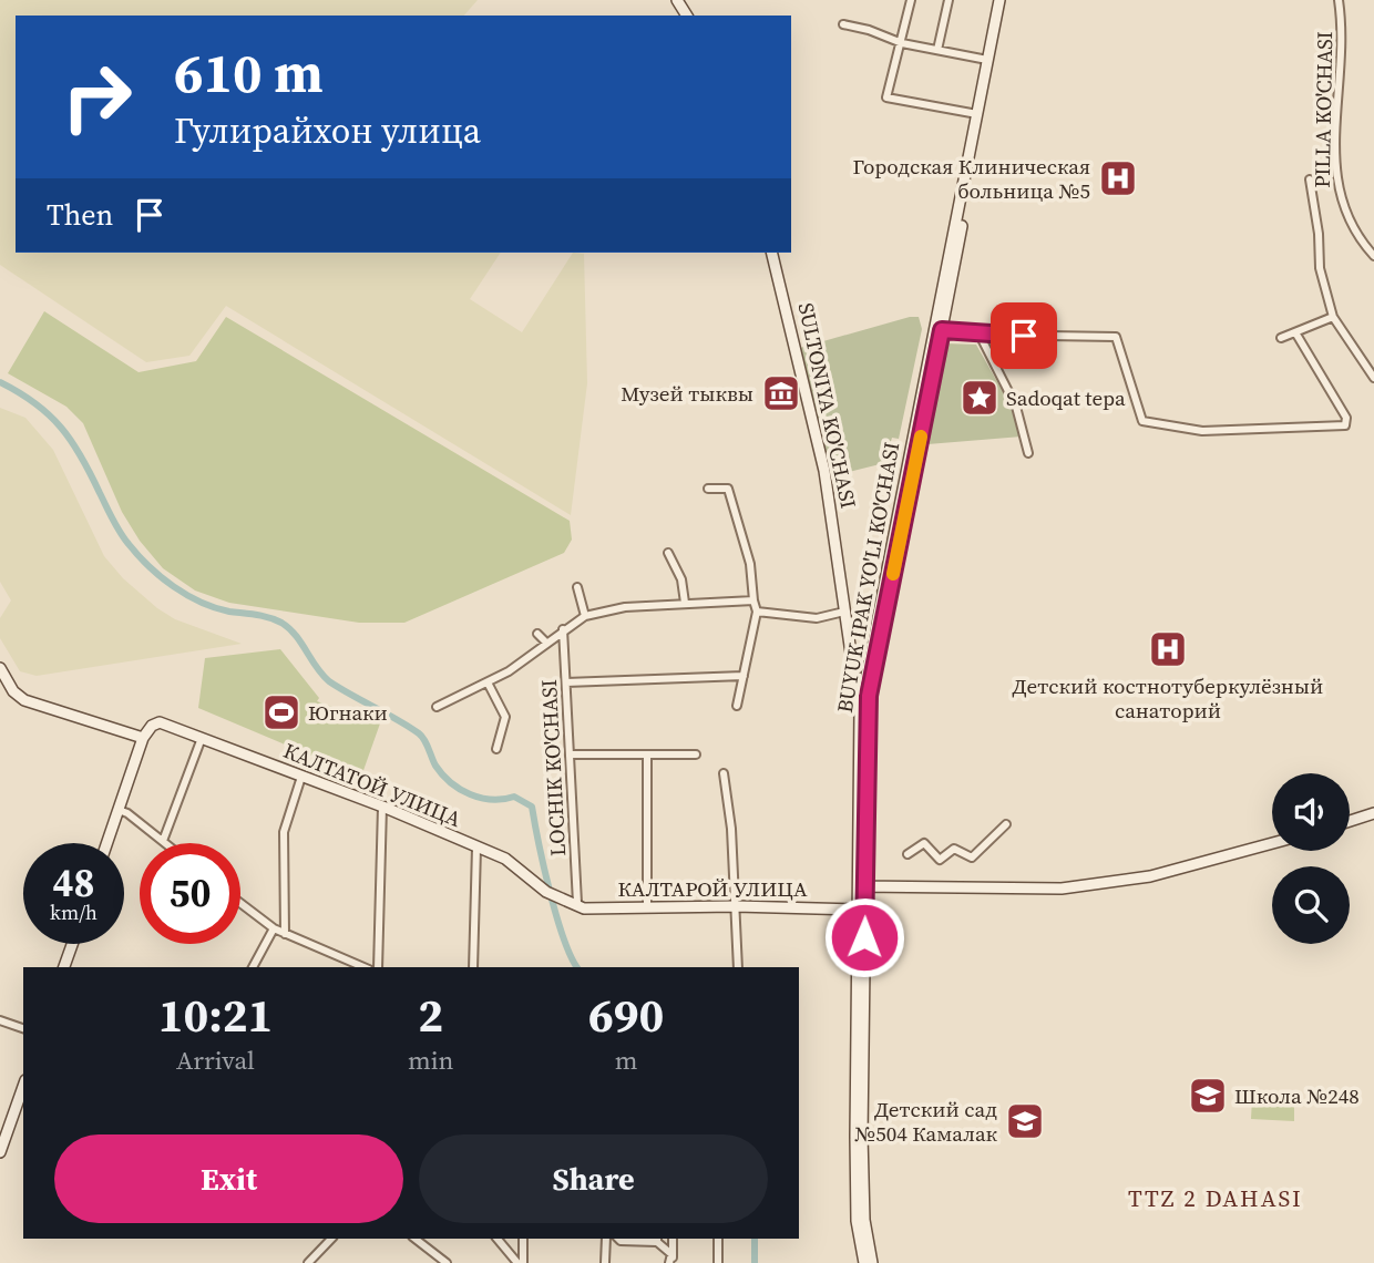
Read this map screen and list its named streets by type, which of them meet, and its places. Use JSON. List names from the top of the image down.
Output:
{
  "streets": {
    "main road": [
      "SULTONIYA KO'CHASI",
      "BUYUK IPAK YO'LI KO'CHASI",
      "КАЛТАТОЙ УЛИЦА",
      "КАЛТАРОЙ УЛИЦА"
    ],
    "street": ["PILLA KO'CHASI", "LOCHIK KO'CHASI"]
  },
  "crossings": [
    ["SULTONIYA KO'CHASI", "BUYUK IPAK YO'LI KO'CHASI"],
    ["BUYUK IPAK YO'LI KO'CHASI", "КАЛТАРОЙ УЛИЦА"],
    ["LOCHIK KO'CHASI", "КАЛТАРОЙ УЛИЦА"],
    ["КАЛТАТОЙ УЛИЦА", "КАЛТАРОЙ УЛИЦА"]
  ],
  "districts": ["TTZ 2 DAHASI"],
  "places": {
    "hospital": ["Городская Клиническая больница №5", "Детский костнотуберкулёзный санаторий"],
    "museum": ["Музей тыквы"],
    "place": ["Sadoqat tepa"],
    "sports": ["Югнаки"],
    "school or university": ["Школа №248", "Детский сад №504 Камалак"]
  },
  "page": {
    "turn": ["610 m", "Гулирайхон улица"],
    "then": "Then",
    "speed": "48 km/h",
    "limit": "50",
    "eta": [
      "10:21",
      "Arrival",
      "2",
      "min",
      "690",
      "m"
    ],
    "buttons": ["Exit", "Share"]
  }
}
